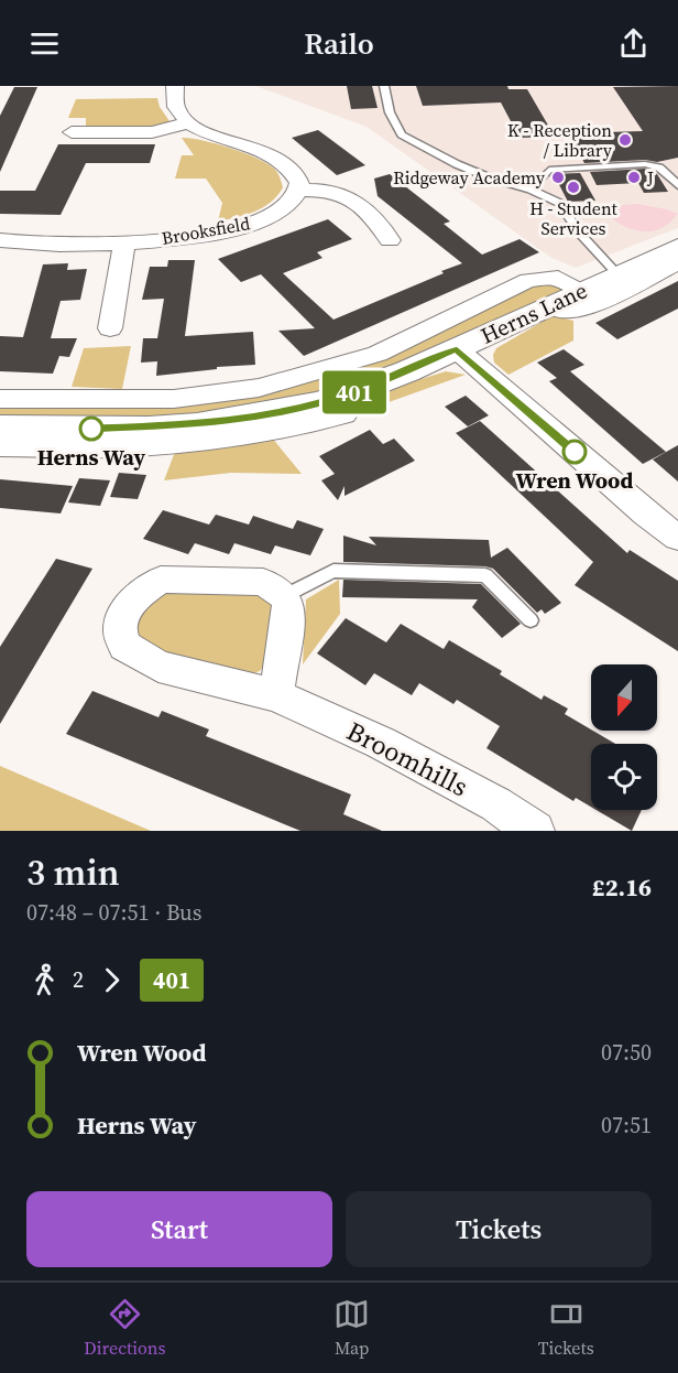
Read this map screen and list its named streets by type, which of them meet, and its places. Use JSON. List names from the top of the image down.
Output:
{
  "streets": {
    "street": ["Brooksfield", "Herns Lane", "Broomhills"]
  },
  "places": [
    "K - Reception / Library",
    "Ridgeway Academy",
    "J",
    "H - Student Services",
    "Herns Way",
    "Wren Wood"
  ],
  "lines": ["bus line 401"],
  "north": "bottom",
  "page": {
    "header": "Railo",
    "on_map": "401",
    "heading": ["3 min", "07:48 – 07:51 · Bus", "£2.16"],
    "legs": ["2", "401"],
    "list": [
      {
        "name": "Wren Wood",
        "value": "07:50"
      },
      {
        "name": "Herns Way",
        "value": "07:51"
      }
    ],
    "buttons": ["Start", "Tickets"],
    "tabs": ["Directions", "Map", "Tickets"]
  }
}
